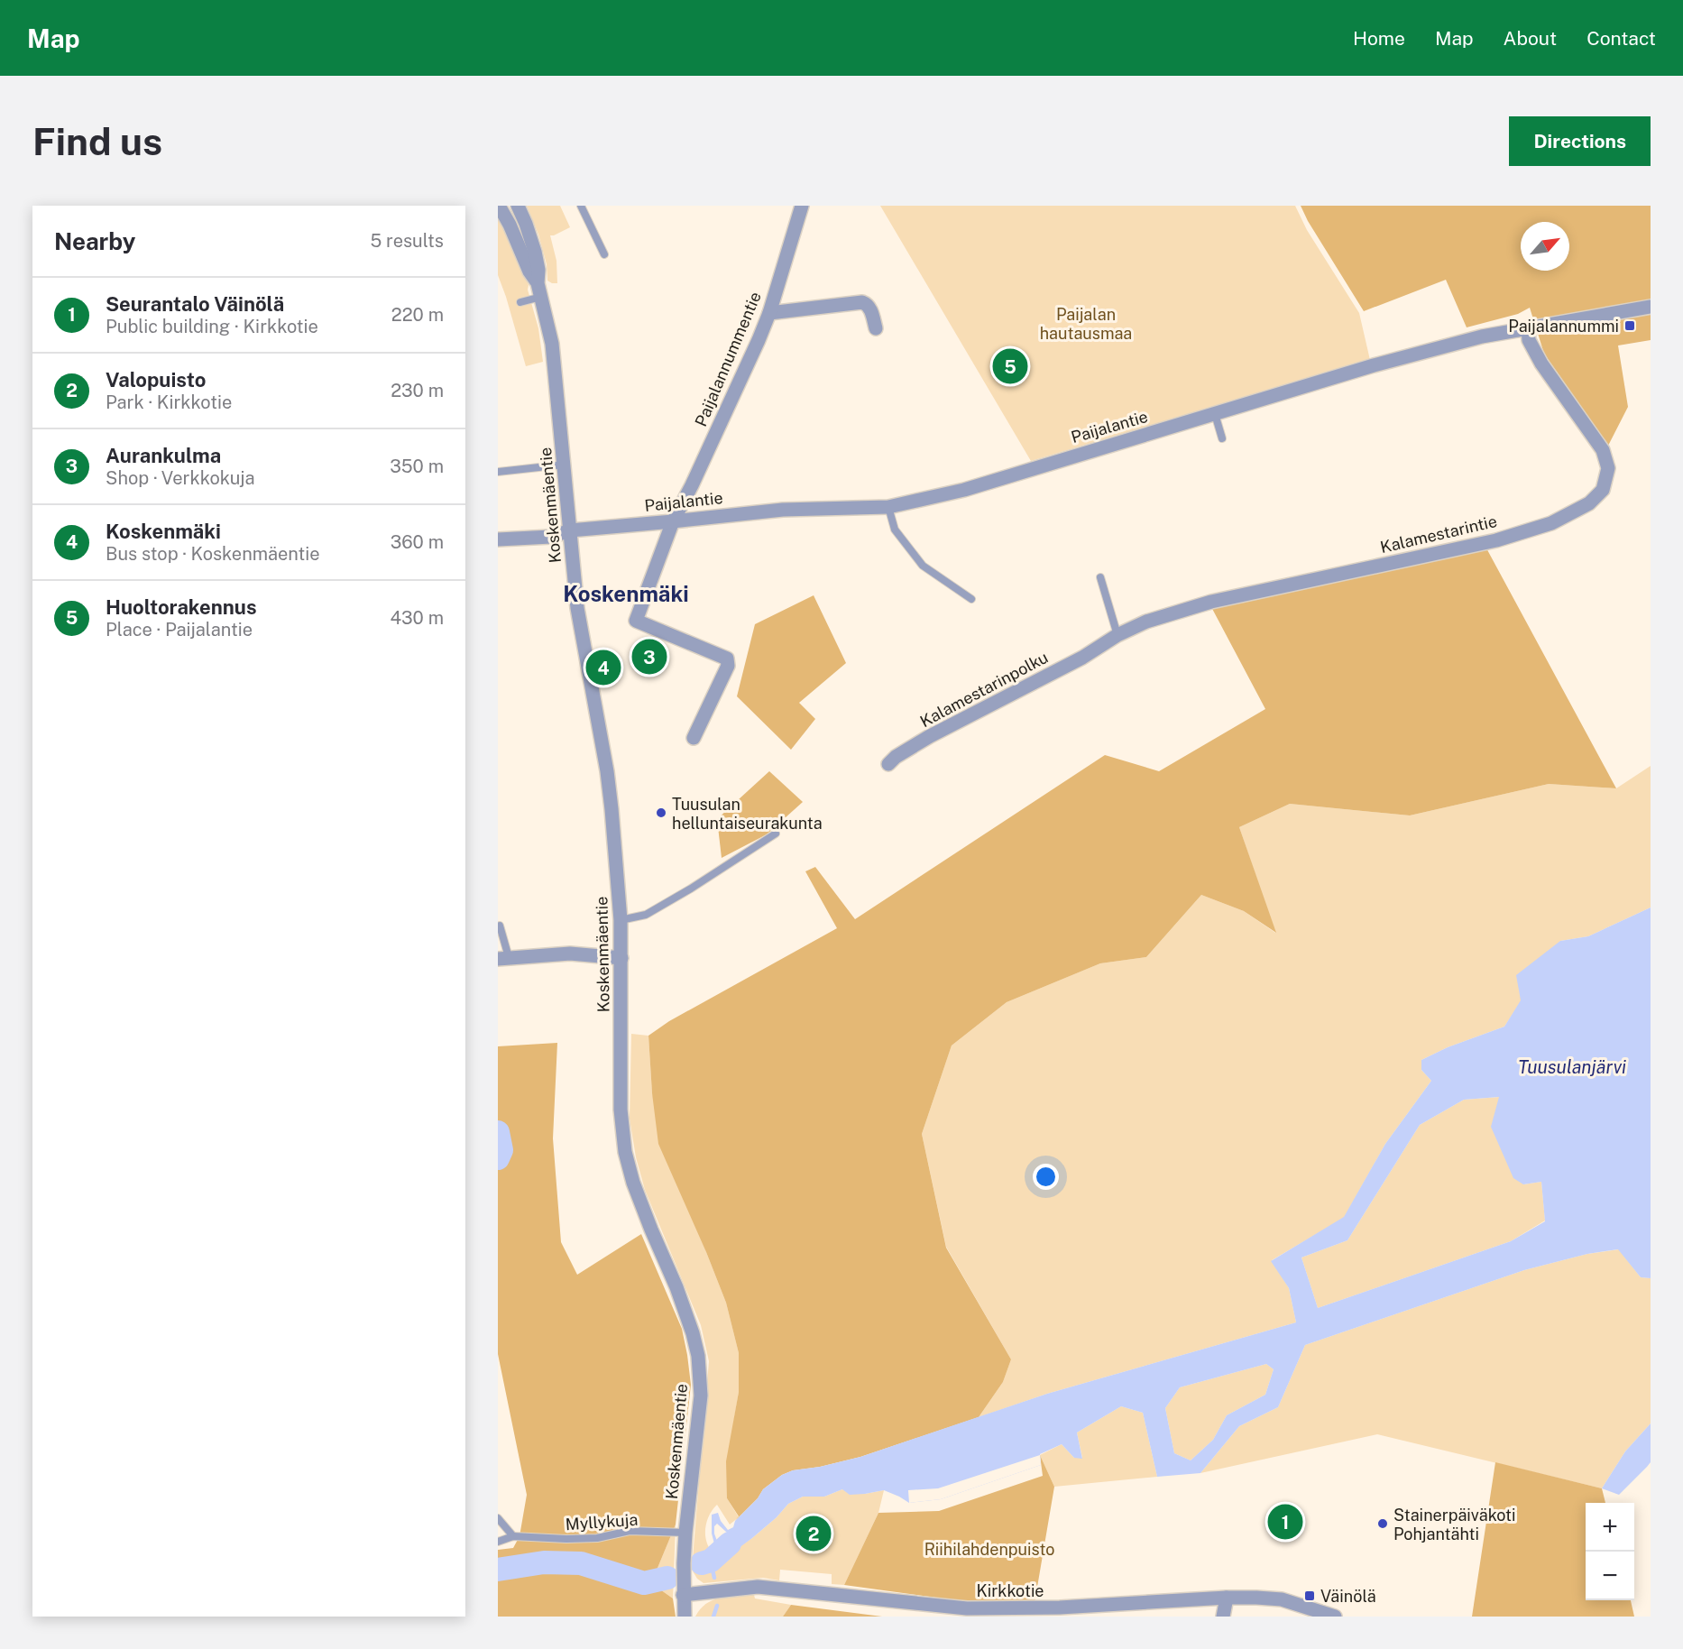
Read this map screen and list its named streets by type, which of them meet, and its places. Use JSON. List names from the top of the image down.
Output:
{
  "streets": {
    "street": [
      "Paijalannummentie",
      "Paijalantie",
      "Koskenmäentie",
      "Kalamestarintie",
      "Kalamestarinpolku",
      "Kirkkotie"
    ],
    "lane": ["Myllykuja"]
  },
  "crossings": [
    ["Paijalannummentie", "Paijalantie"],
    ["Paijalantie", "Koskenmäentie"],
    ["Paijalantie", "Kalamestarintie"],
    ["Koskenmäentie", "Myllykuja"],
    ["Koskenmäentie", "Kirkkotie"],
    ["Kalamestarintie", "Kalamestarinpolku"]
  ],
  "districts": ["Koskenmäki"],
  "water": ["Tuusulanjärvi"],
  "parks": ["Paijalan hautausmaa", "Riihilahdenpuisto"],
  "places": {
    "transit": ["Paijalannummi", "Väinölä"],
    "other": ["Tuusulan helluntaiseurakunta", "Stainerpäiväkoti Pohjantähti"]
  },
  "north": "top right",
  "page": {
    "header": "Map",
    "nav": [
      "Home",
      "Map",
      "About",
      "Contact"
    ],
    "buttons": "Directions",
    "title": "Find us",
    "heading": ["Nearby", "5 results"],
    "list": [
      {
        "mark": "1",
        "name": "Seurantalo Väinölä",
        "note": "Public building · Kirkkotie",
        "value": "220 m"
      },
      {
        "mark": "2",
        "name": "Valopuisto",
        "note": "Park · Kirkkotie",
        "value": "230 m"
      },
      {
        "mark": "3",
        "name": "Aurankulma",
        "note": "Shop · Verkkokuja",
        "value": "350 m"
      },
      {
        "mark": "4",
        "name": "Koskenmäki",
        "note": "Bus stop · Koskenmäentie",
        "value": "360 m"
      },
      {
        "mark": "5",
        "name": "Huoltorakennus",
        "note": "Place · Paijalantie",
        "value": "430 m"
      }
    ],
    "pins": [
      "5",
      "3",
      "4",
      "1",
      "2"
    ],
    "map_buttons": ["+", "−"]
  }
}
